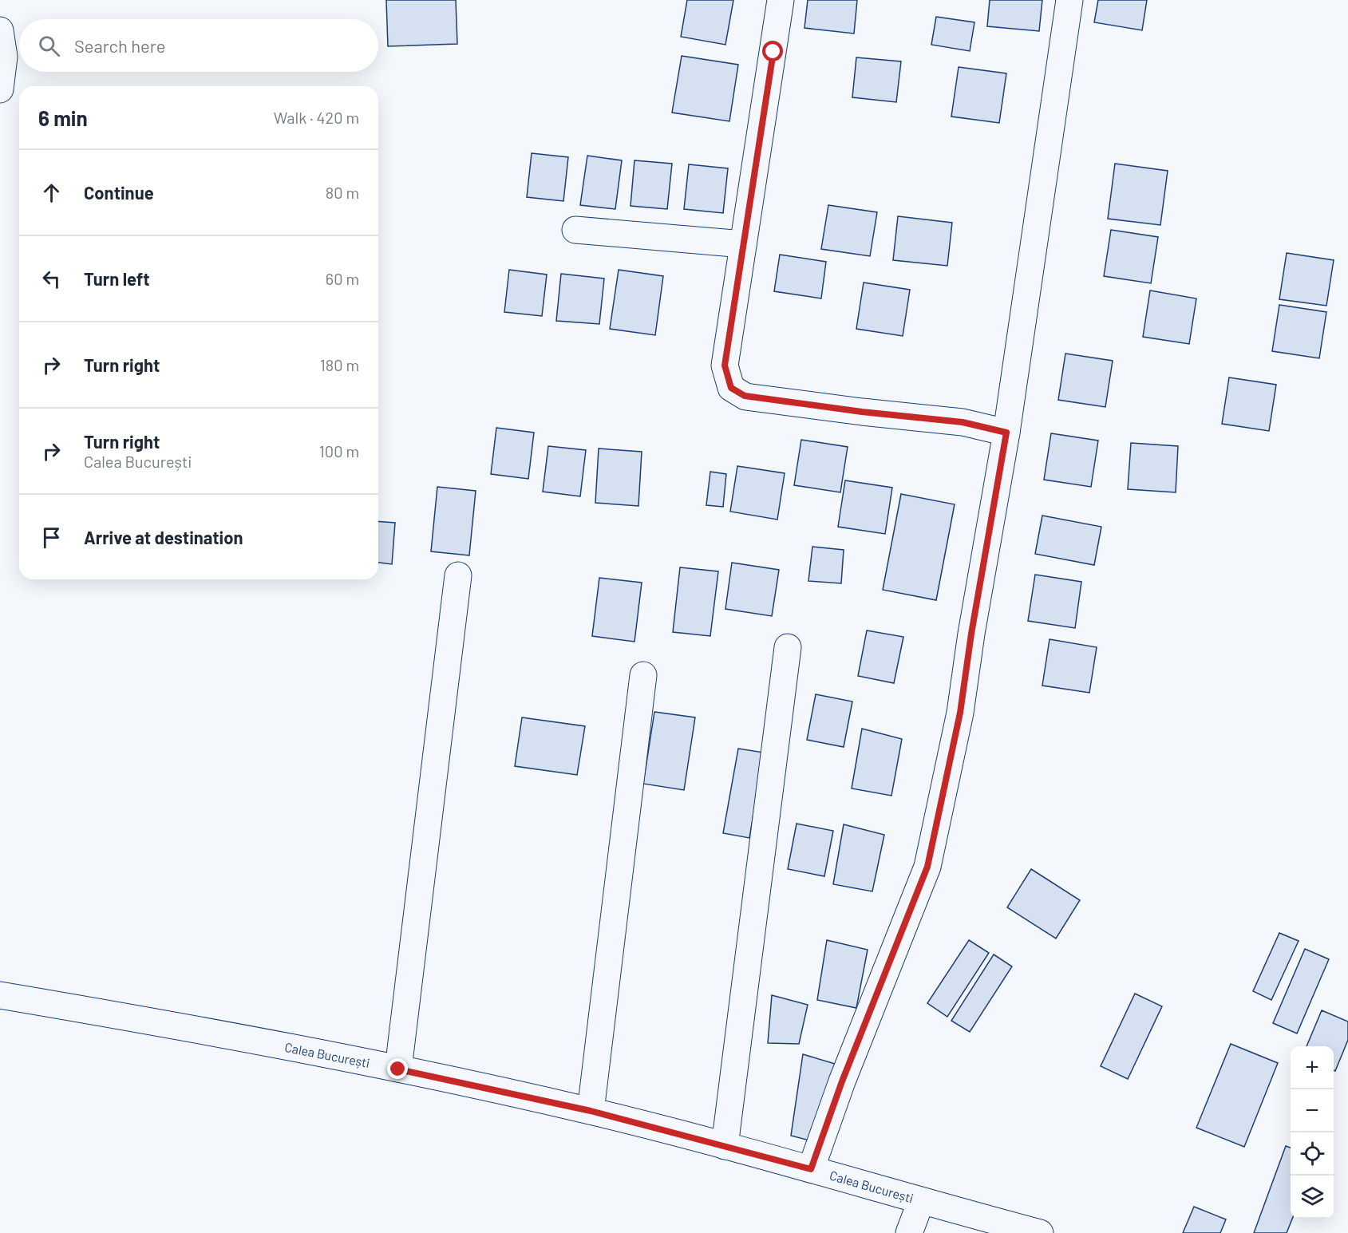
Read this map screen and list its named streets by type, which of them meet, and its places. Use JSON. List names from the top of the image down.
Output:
{
  "streets": {
    "street": ["Calea București"]
  },
  "page": {
    "search": "Search here",
    "heading": ["6 min", "Walk · 420 m"],
    "list": [
      ["Continue", "80 m"],
      ["Turn left", "60 m"],
      ["Turn right", "180 m"],
      ["Turn right", "Calea București", "100 m"],
      "Arrive at destination"
    ],
    "map_buttons": ["+", "−"]
  }
}
